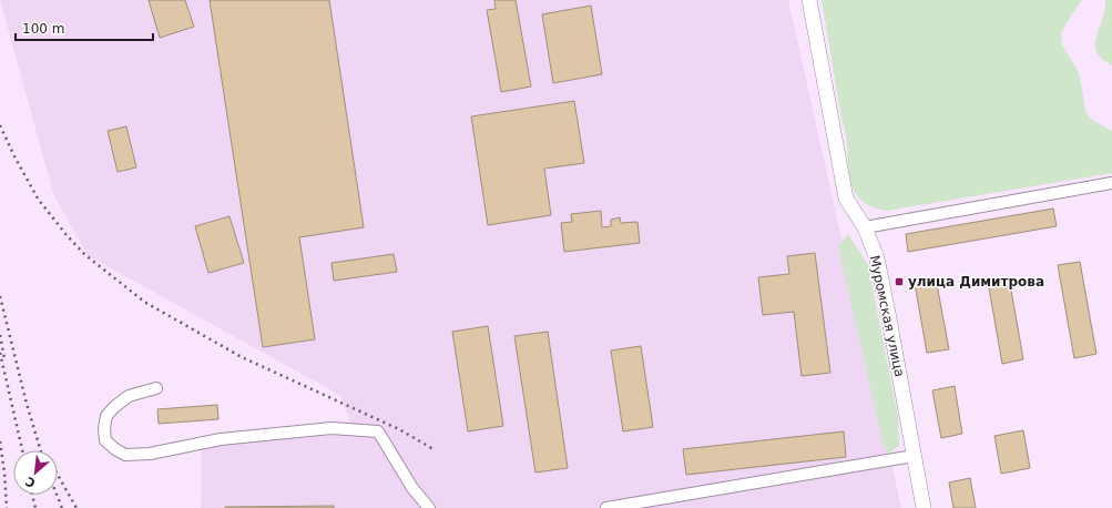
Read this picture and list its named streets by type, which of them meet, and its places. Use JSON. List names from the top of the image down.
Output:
{
  "streets": {
    "main road": ["Муромская улица"]
  },
  "places": {
    "transit": ["улица Димитрова"]
  },
  "scale_bar": "100 m",
  "north": "bottom left"
}
